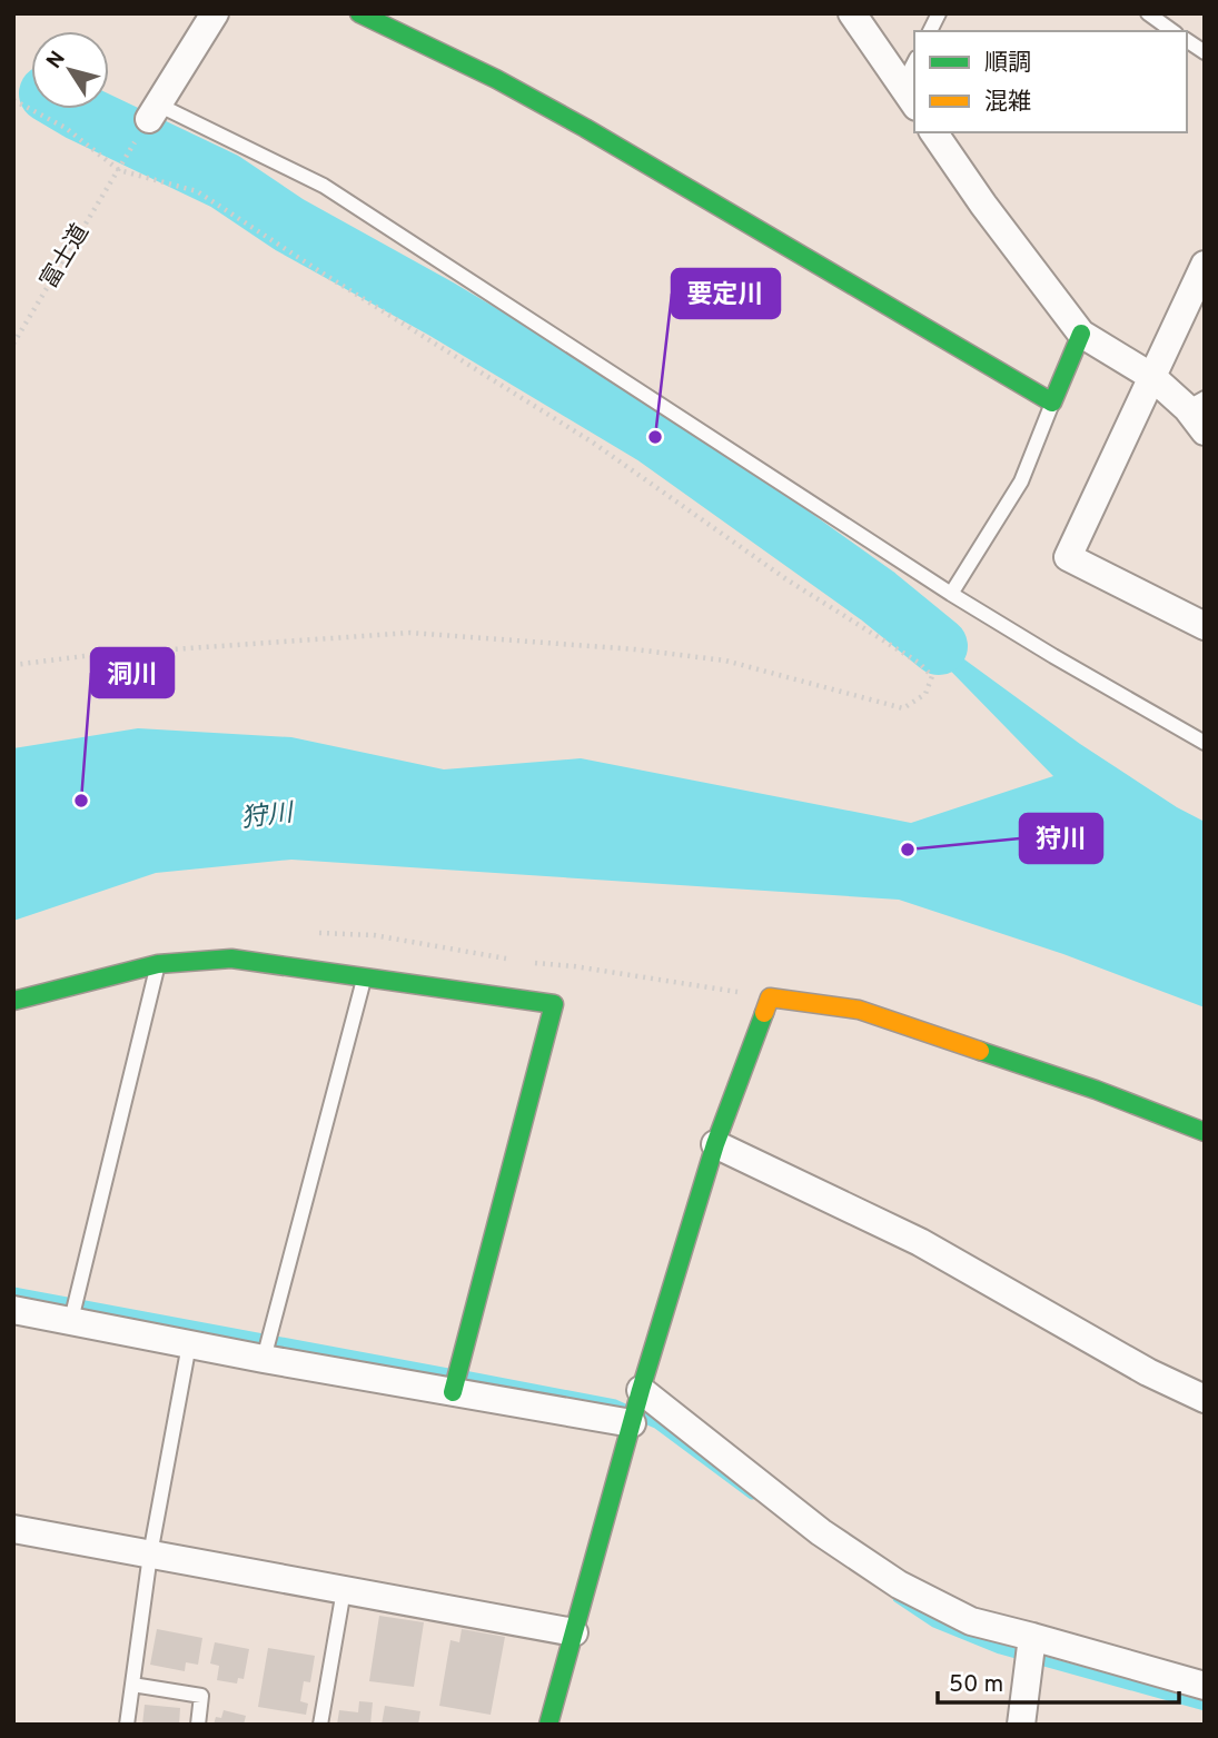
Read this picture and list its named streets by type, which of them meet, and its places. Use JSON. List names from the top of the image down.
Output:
{
  "streets": {
    "path": ["富士道"]
  },
  "water": ["狩川"],
  "places": ["要定川", "洞川", "狩川"],
  "legend": ["順調", "混雑"],
  "scale_bar": "50 m",
  "north": "top left"
}
